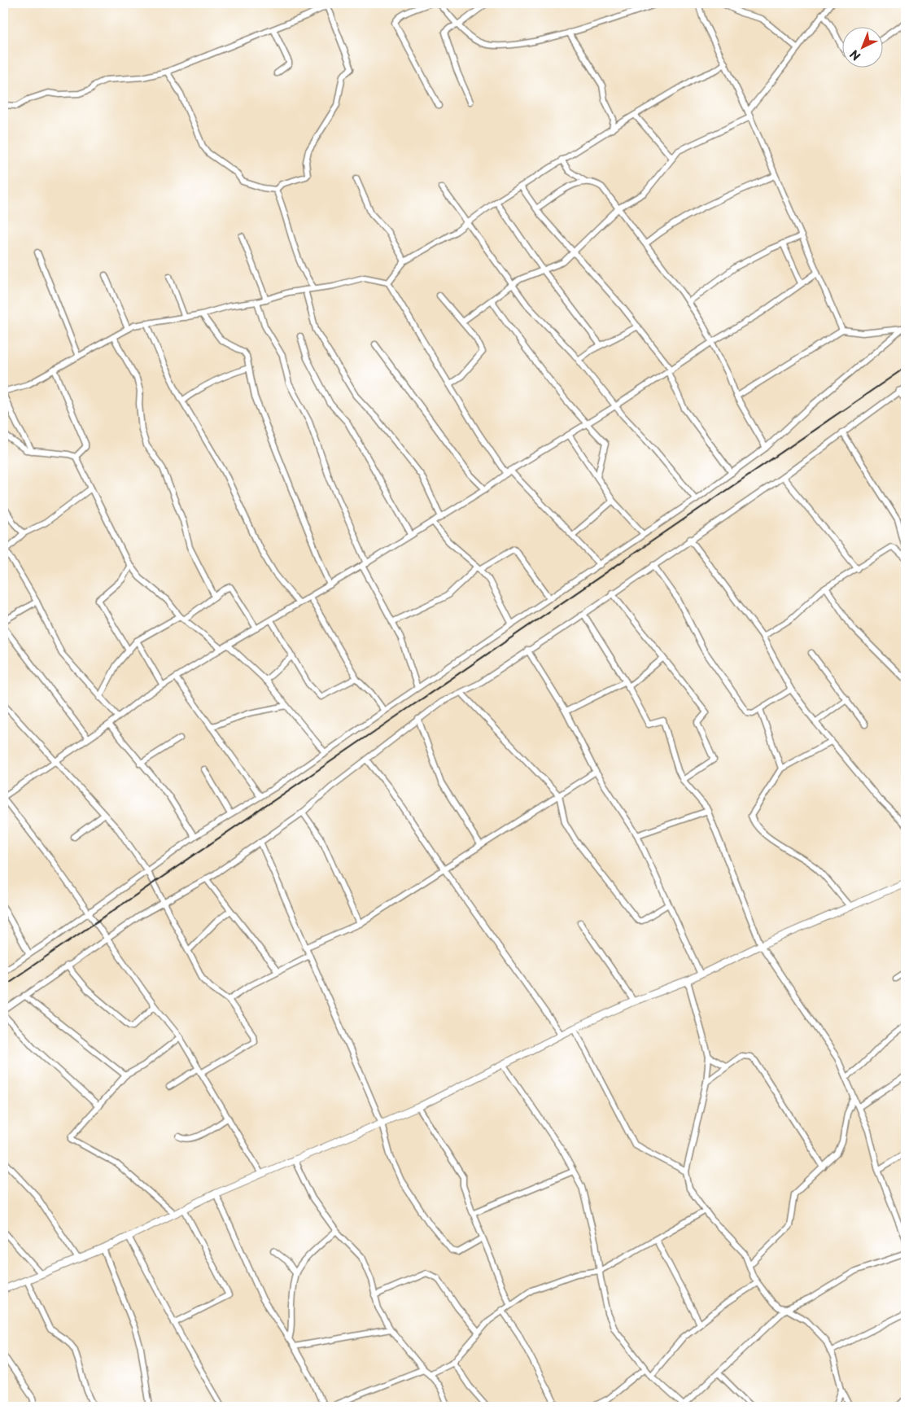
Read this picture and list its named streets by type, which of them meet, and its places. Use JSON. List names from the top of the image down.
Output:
{
  "north": "bottom left"
}
